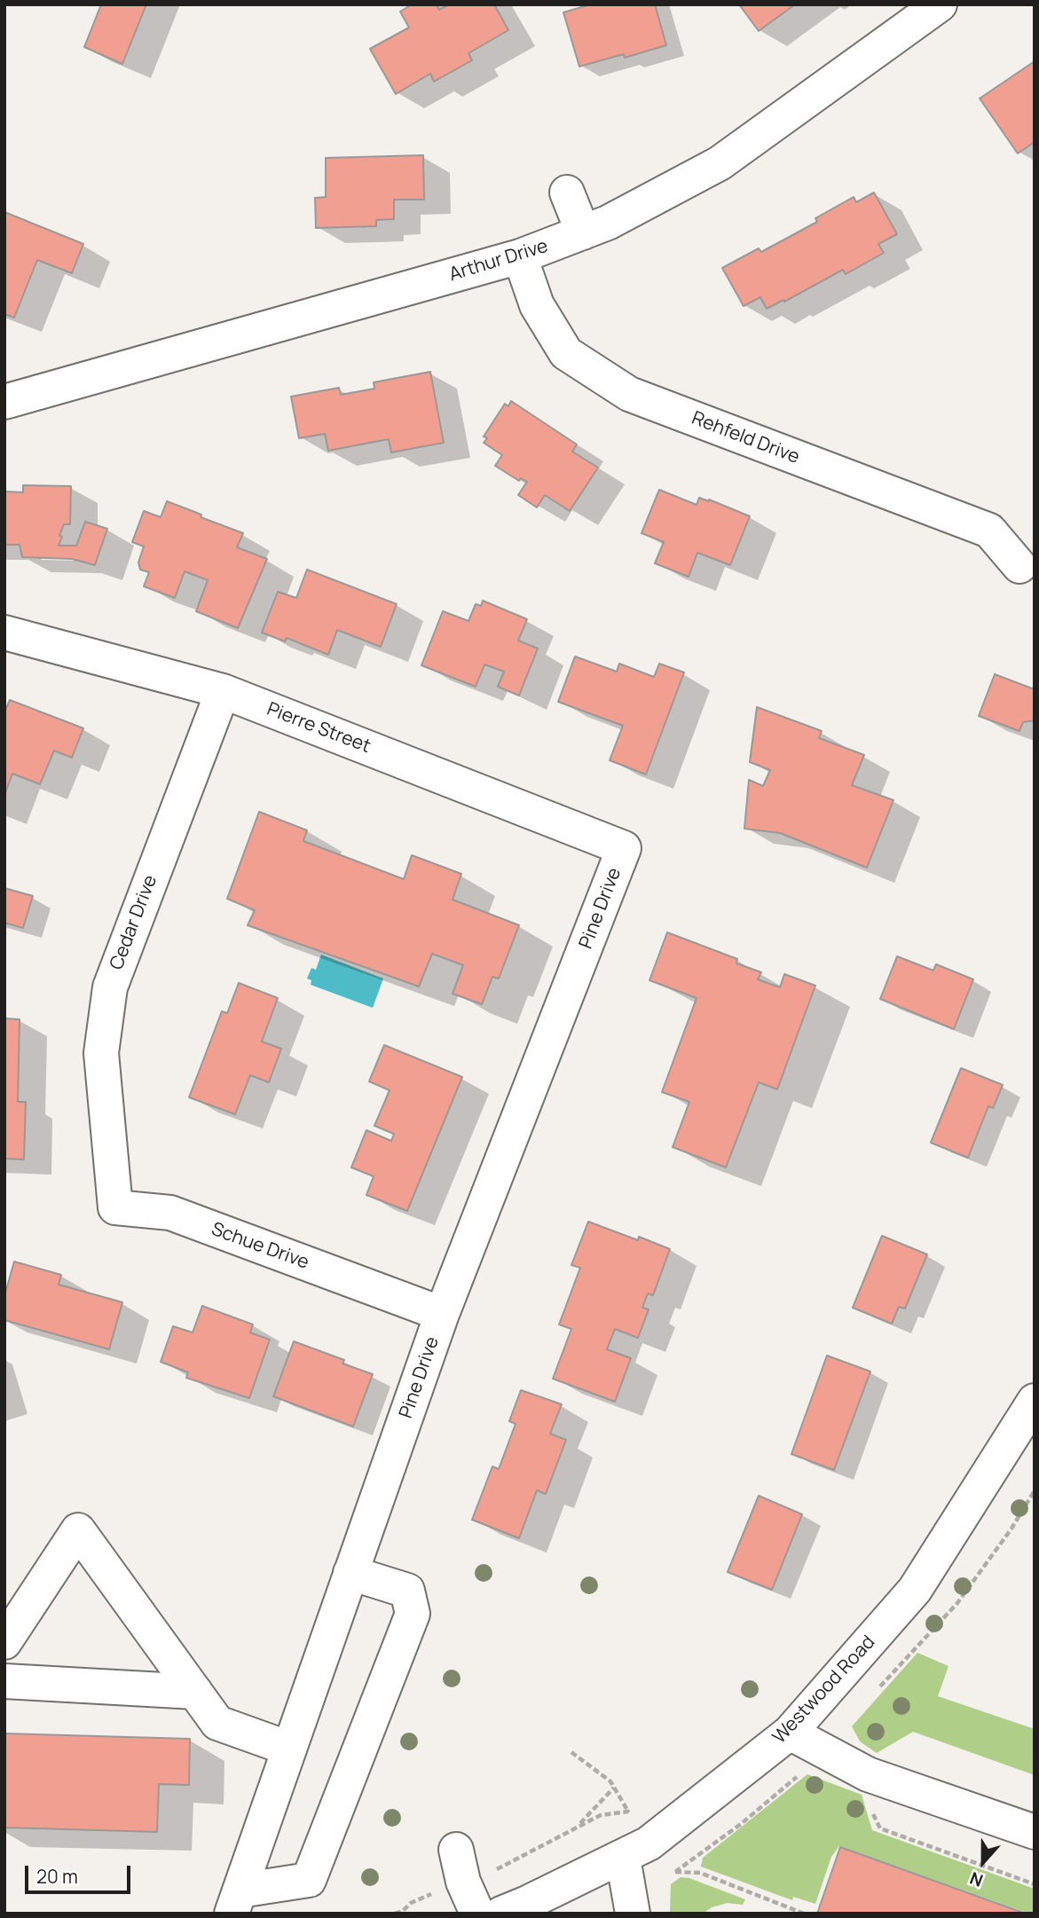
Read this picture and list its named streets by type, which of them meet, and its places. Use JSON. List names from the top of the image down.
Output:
{
  "streets": {
    "street": [
      "Arthur Drive",
      "Rehfeld Drive",
      "Pierre Street",
      "Pine Drive",
      "Cedar Drive",
      "Schue Drive",
      "Westwood Road"
    ]
  },
  "crossings": [
    ["Arthur Drive", "Rehfeld Drive"],
    ["Pierre Street", "Pine Drive"],
    ["Pierre Street", "Cedar Drive"],
    ["Pine Drive", "Schue Drive"],
    ["Cedar Drive", "Schue Drive"]
  ],
  "scale_bar": "20 m",
  "north": "bottom"
}
